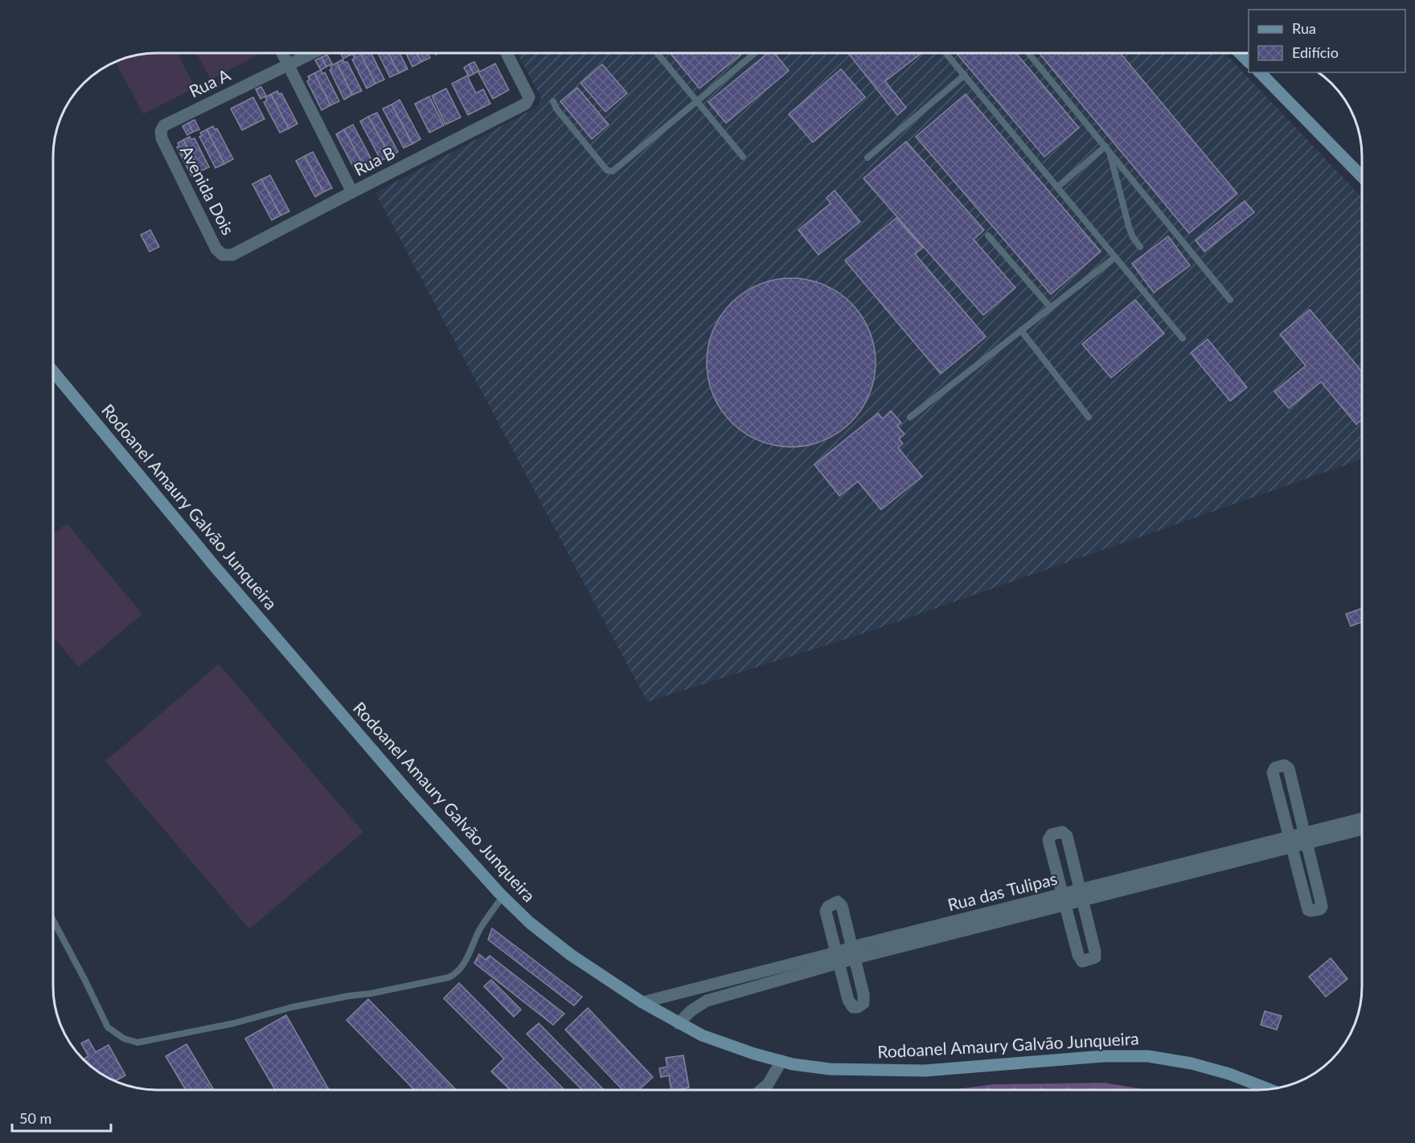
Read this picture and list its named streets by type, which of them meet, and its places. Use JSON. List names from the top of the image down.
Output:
{
  "streets": {
    "main road": ["Rodoanel Amaury Galvão Junqueira"],
    "street": [
      "Rua A",
      "Rua B",
      "Avenida Dois",
      "Rua das Tulipas"
    ]
  },
  "crossings": [
    ["Rua A", "Avenida Dois"],
    ["Rua B", "Avenida Dois"],
    ["Rodoanel Amaury Galvão Junqueira", "Rua das Tulipas"]
  ],
  "legend": ["Rua", "Edifício"],
  "scale_bar": "50 m"
}
